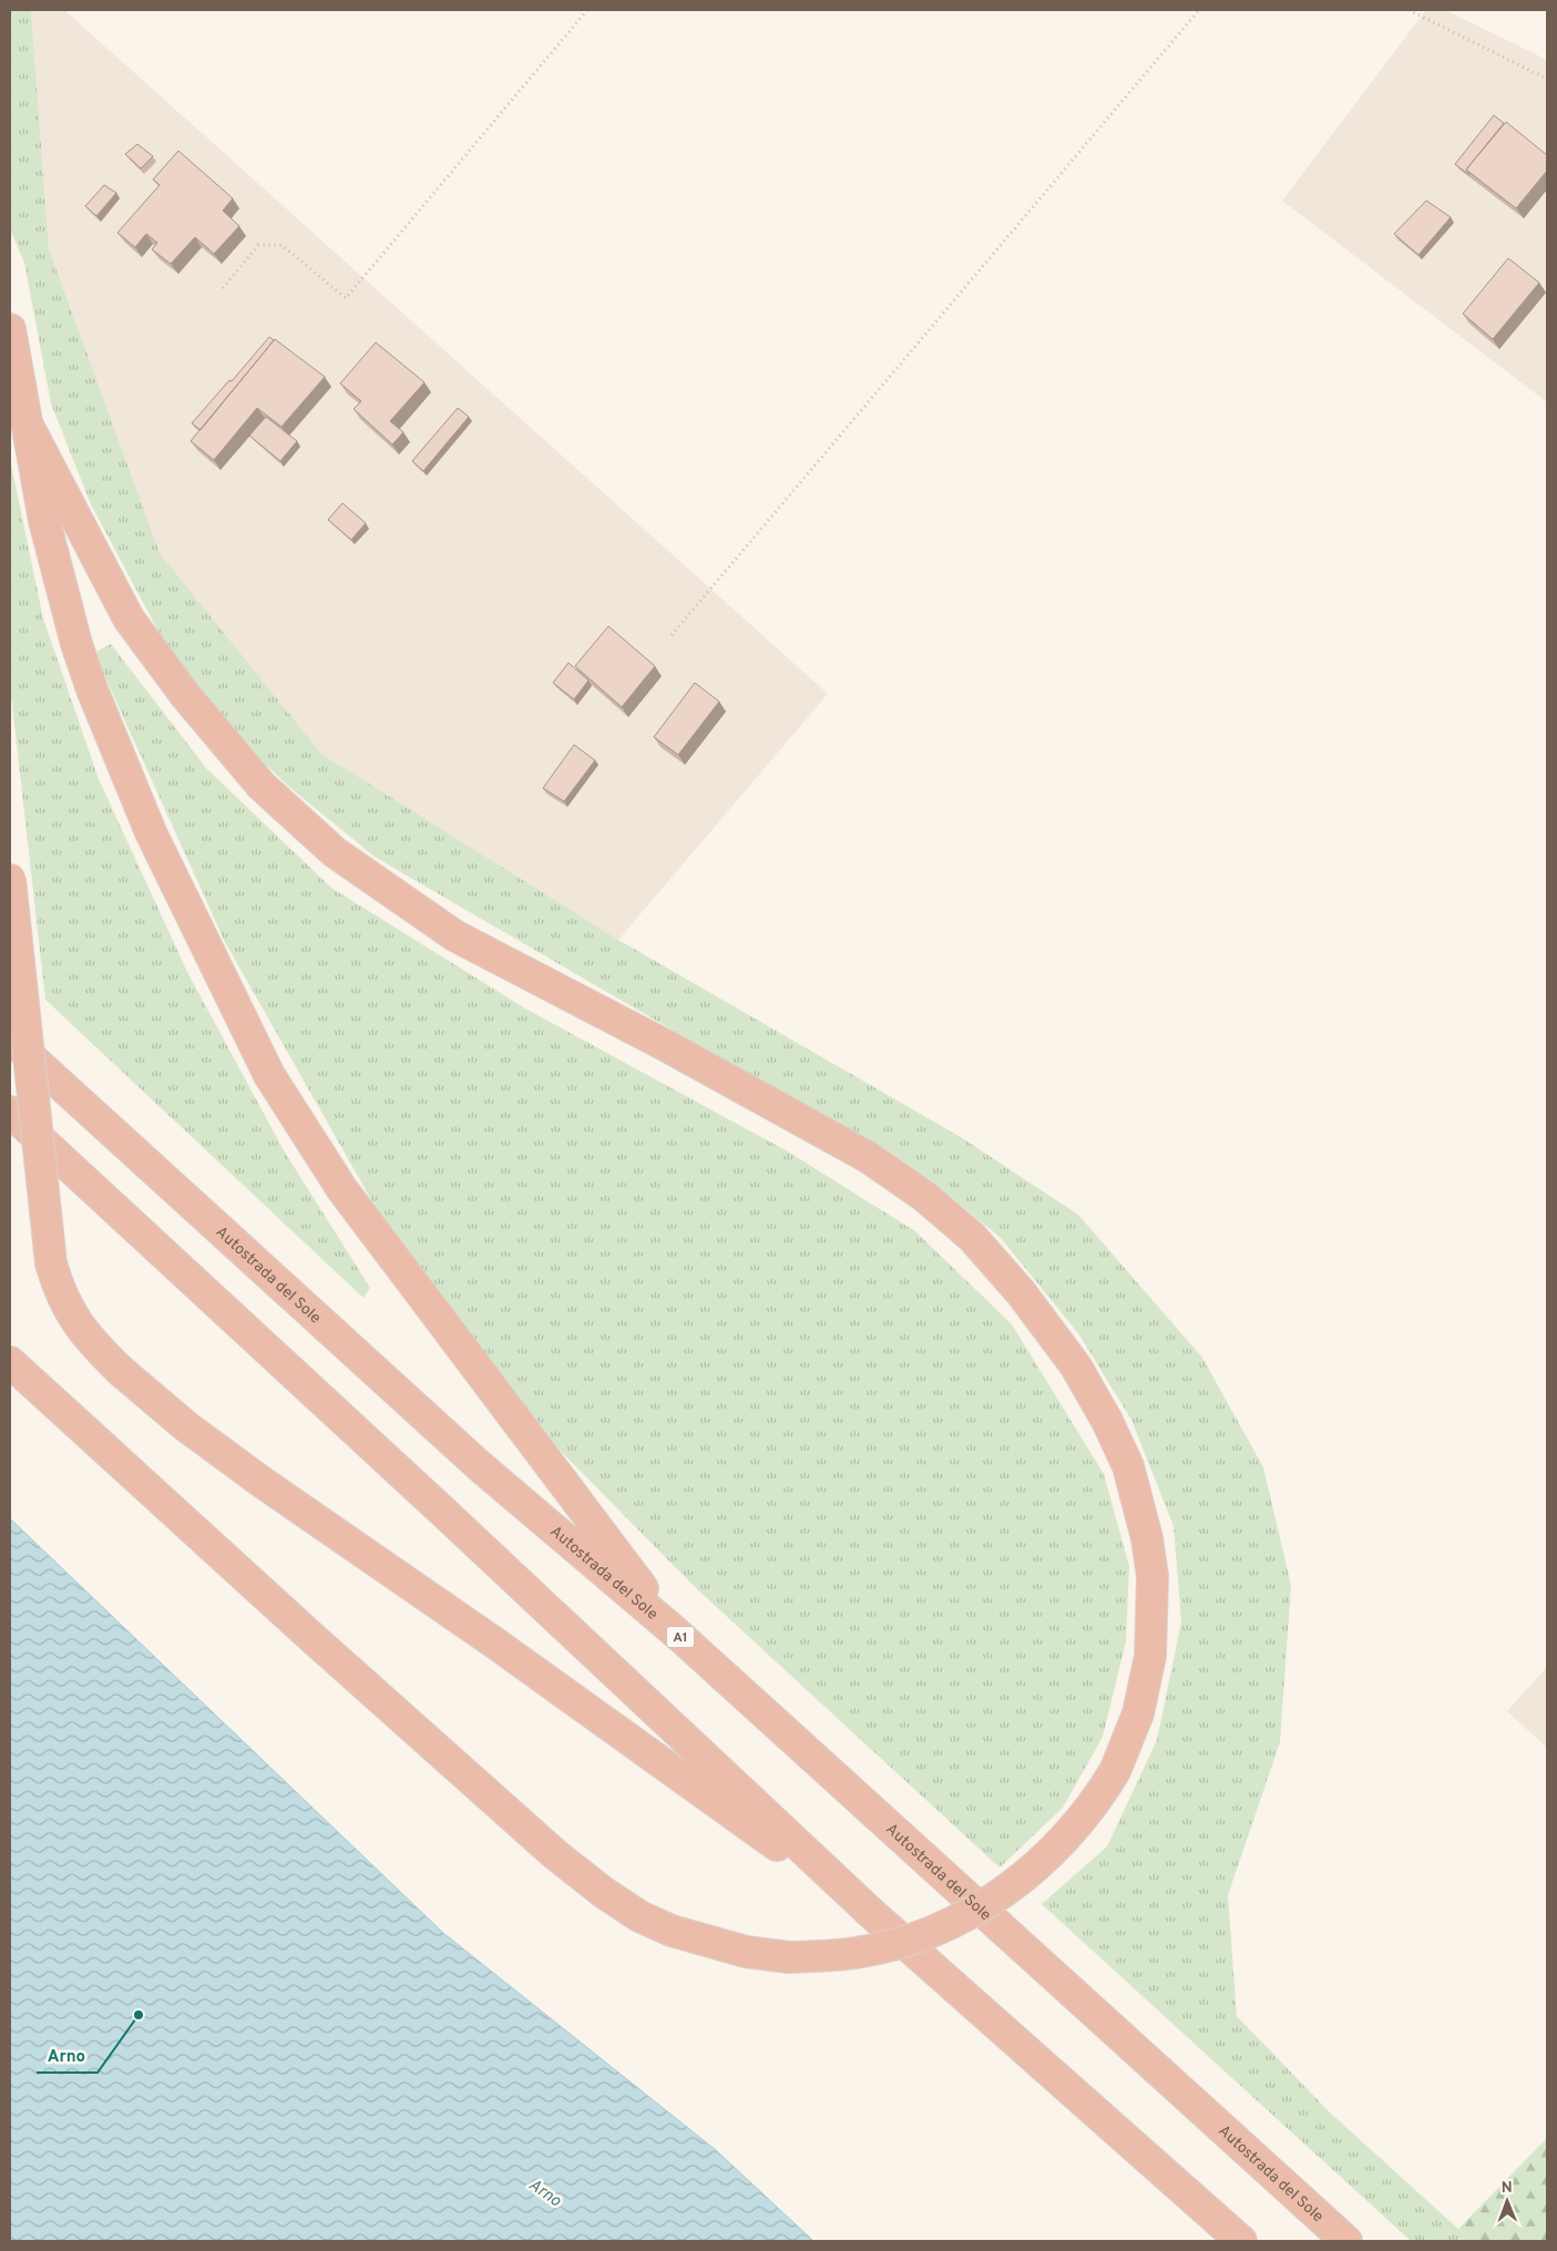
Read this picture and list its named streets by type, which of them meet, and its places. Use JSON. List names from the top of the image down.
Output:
{
  "streets": {
    "highway": ["Autostrada del Sole", "A1"]
  },
  "water": ["Arno"],
  "places": ["Arno"],
  "north": "top"
}
